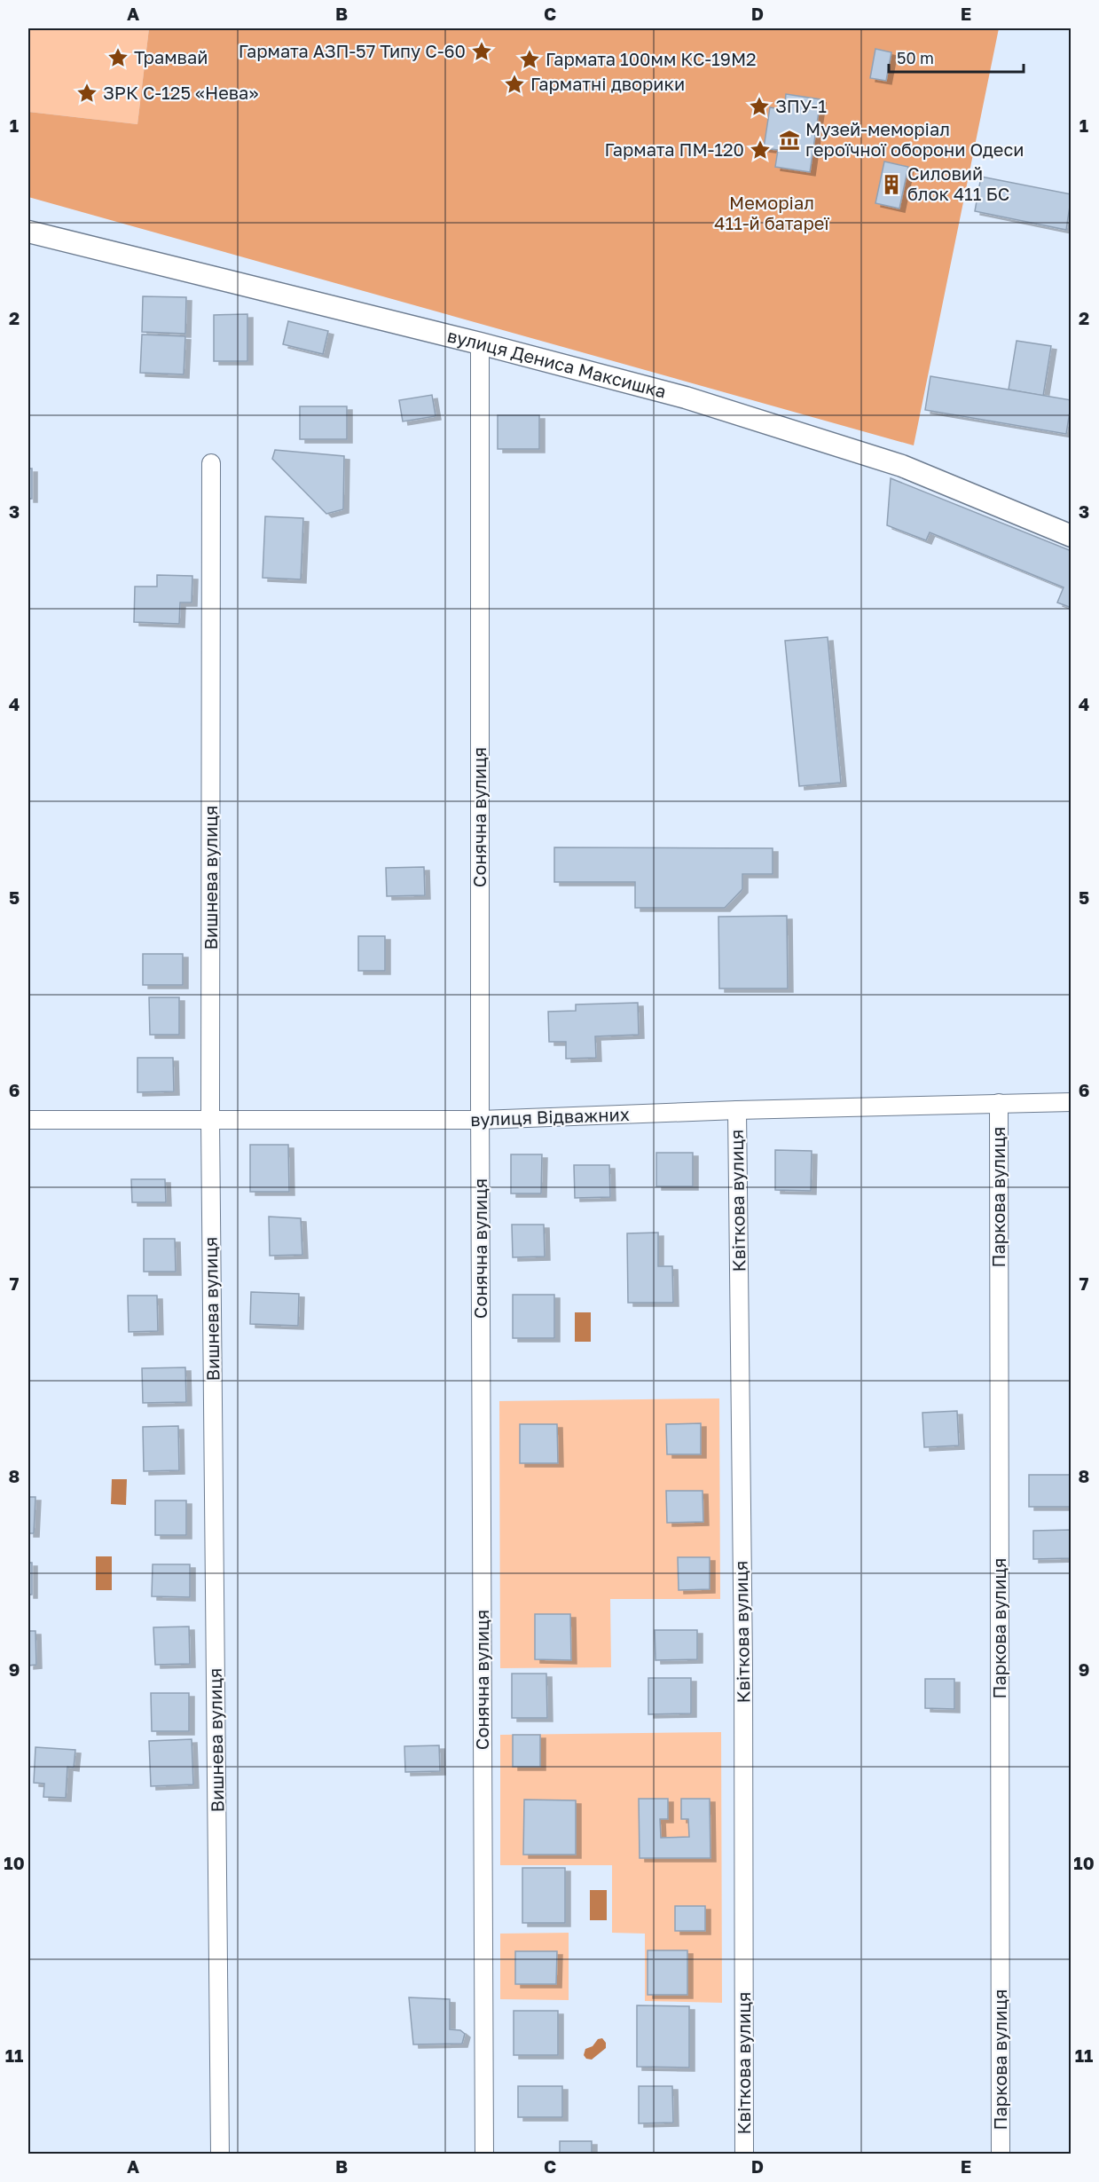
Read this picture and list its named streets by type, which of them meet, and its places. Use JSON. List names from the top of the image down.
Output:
{
  "streets": {
    "street": [
      "вулиця Дениса Максишка",
      "Сонячна вулиця",
      "Вишнева вулиця",
      "вулиця Відважних",
      "Паркова вулиця",
      "Квіткова вулиця"
    ]
  },
  "crossings": [
    ["вулиця Дениса Максишка", "Сонячна вулиця"],
    ["Сонячна вулиця", "вулиця Відважних"],
    ["Вишнева вулиця", "вулиця Відважних"],
    ["вулиця Відважних", "Паркова вулиця"],
    ["вулиця Відважних", "Квіткова вулиця"]
  ],
  "parks": ["Меморіал 411-й батареї"],
  "places": {
    "place": [
      "Гармата АЗП-57 Типу С-60",
      "Трамвай",
      "Гармата 100мм КС-19М2",
      "Гарматні дворики",
      "ЗРК С-125 «Нева»",
      "ЗПУ-1",
      "Гармата ПМ-120"
    ],
    "museum": ["Музей-меморіал героїчної оборони Одеси"],
    "building": ["Силовий блок 411 БС"]
  },
  "scale_bar": "50 m",
  "grid": {
    "columns": [
      "A",
      "B",
      "C",
      "D",
      "E"
    ],
    "rows": [
      "1",
      "2",
      "3",
      "4",
      "5",
      "6",
      "7",
      "8",
      "9",
      "10",
      "11"
    ]
  }
}
